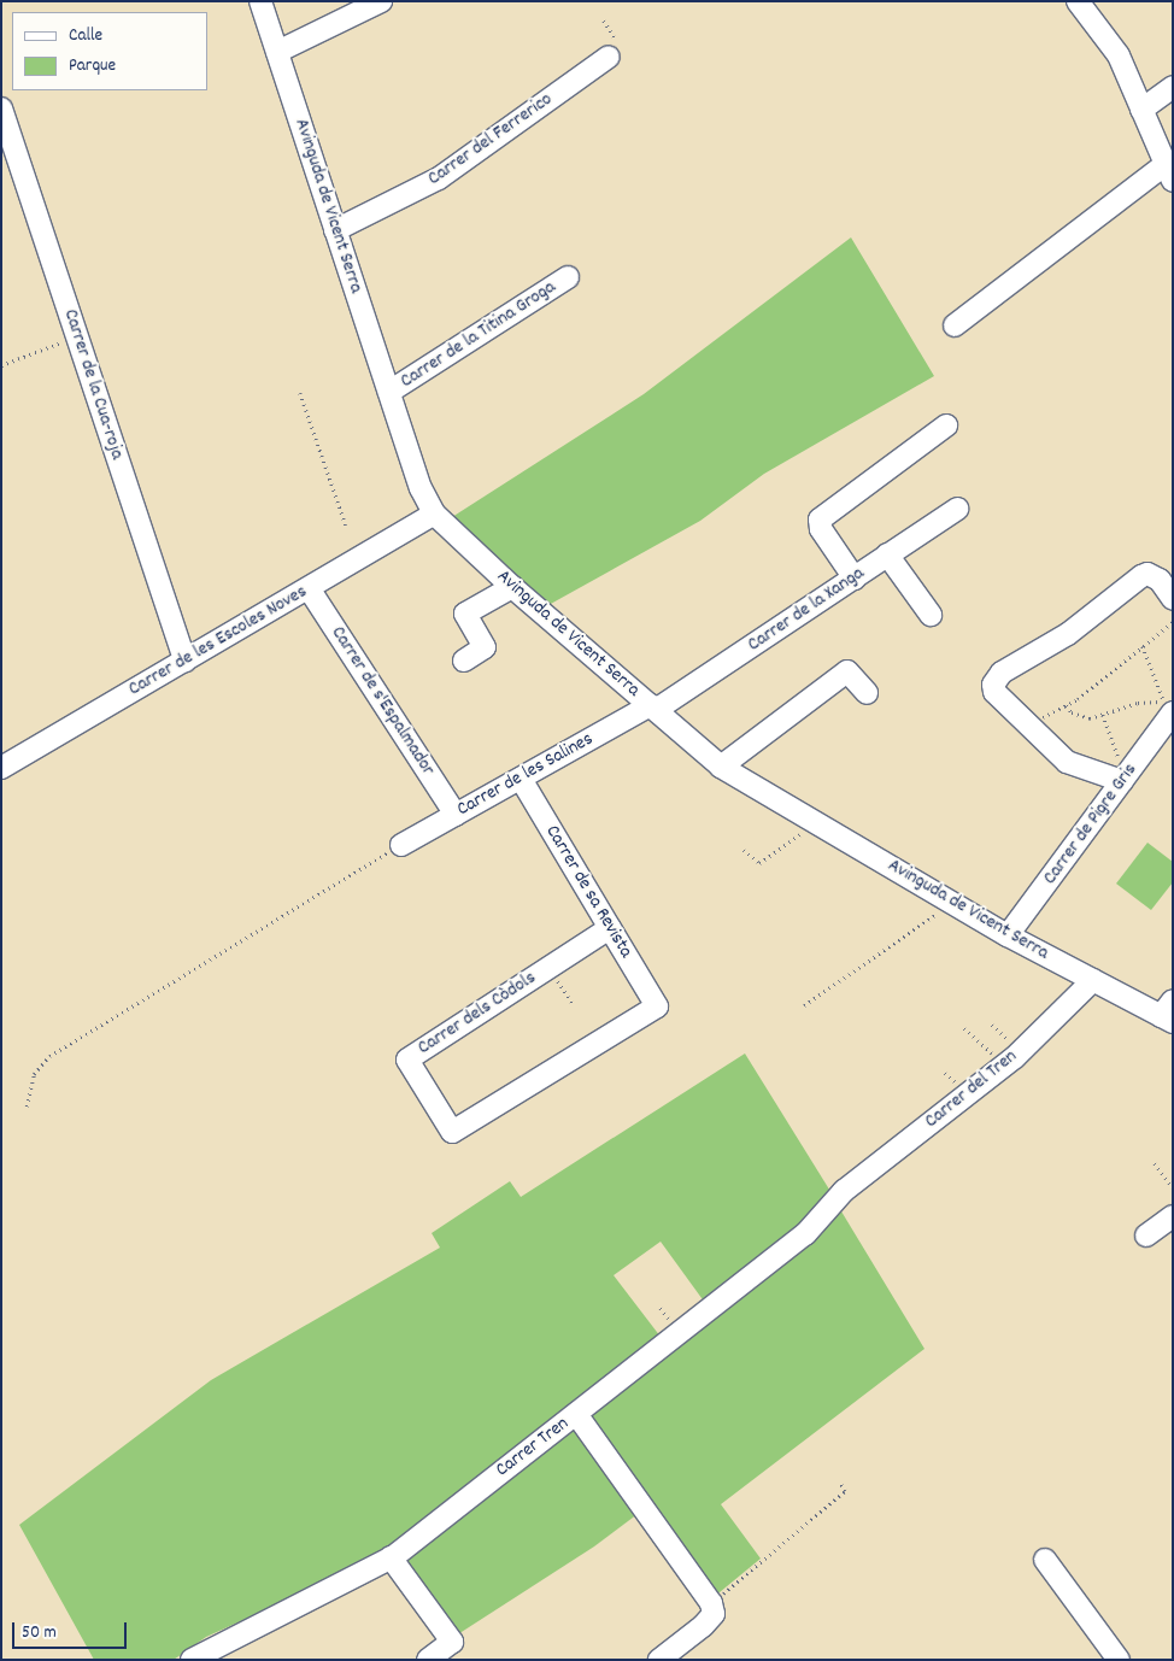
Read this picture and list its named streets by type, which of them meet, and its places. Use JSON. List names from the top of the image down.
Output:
{
  "streets": {
    "street": [
      "Carrer del Ferrerico",
      "Avinguda de Vicent Serra",
      "Carrer de la Titina Groga",
      "Carrer de la Cua-roja",
      "Carrer de la Xanga",
      "Carrer de les Escoles Noves",
      "Carrer de s'Espalmador",
      "Carrer de les Salines",
      "Carrer de Pigre Gris",
      "Carrer de sa Revista",
      "Carrer dels Còdols",
      "Carrer del Tren",
      "Carrer Tren"
    ]
  },
  "crossings": [
    ["Carrer del Ferrerico", "Avinguda de Vicent Serra"],
    ["Avinguda de Vicent Serra", "Carrer de la Titina Groga"],
    ["Avinguda de Vicent Serra", "Carrer de la Xanga"],
    ["Avinguda de Vicent Serra", "Carrer de les Escoles Noves"],
    ["Avinguda de Vicent Serra", "Carrer de les Salines"],
    ["Avinguda de Vicent Serra", "Carrer de Pigre Gris"],
    ["Avinguda de Vicent Serra", "Carrer del Tren"],
    ["Carrer de la Cua-roja", "Carrer de les Escoles Noves"],
    ["Carrer de la Xanga", "Carrer de les Salines"],
    ["Carrer de les Escoles Noves", "Carrer de s'Espalmador"],
    ["Carrer de s'Espalmador", "Carrer de les Salines"],
    ["Carrer de les Salines", "Carrer de sa Revista"],
    ["Carrer de sa Revista", "Carrer dels Còdols"],
    ["Carrer del Tren", "Carrer Tren"]
  ],
  "legend": ["Calle", "Parque"],
  "scale_bar": "50 m"
}
